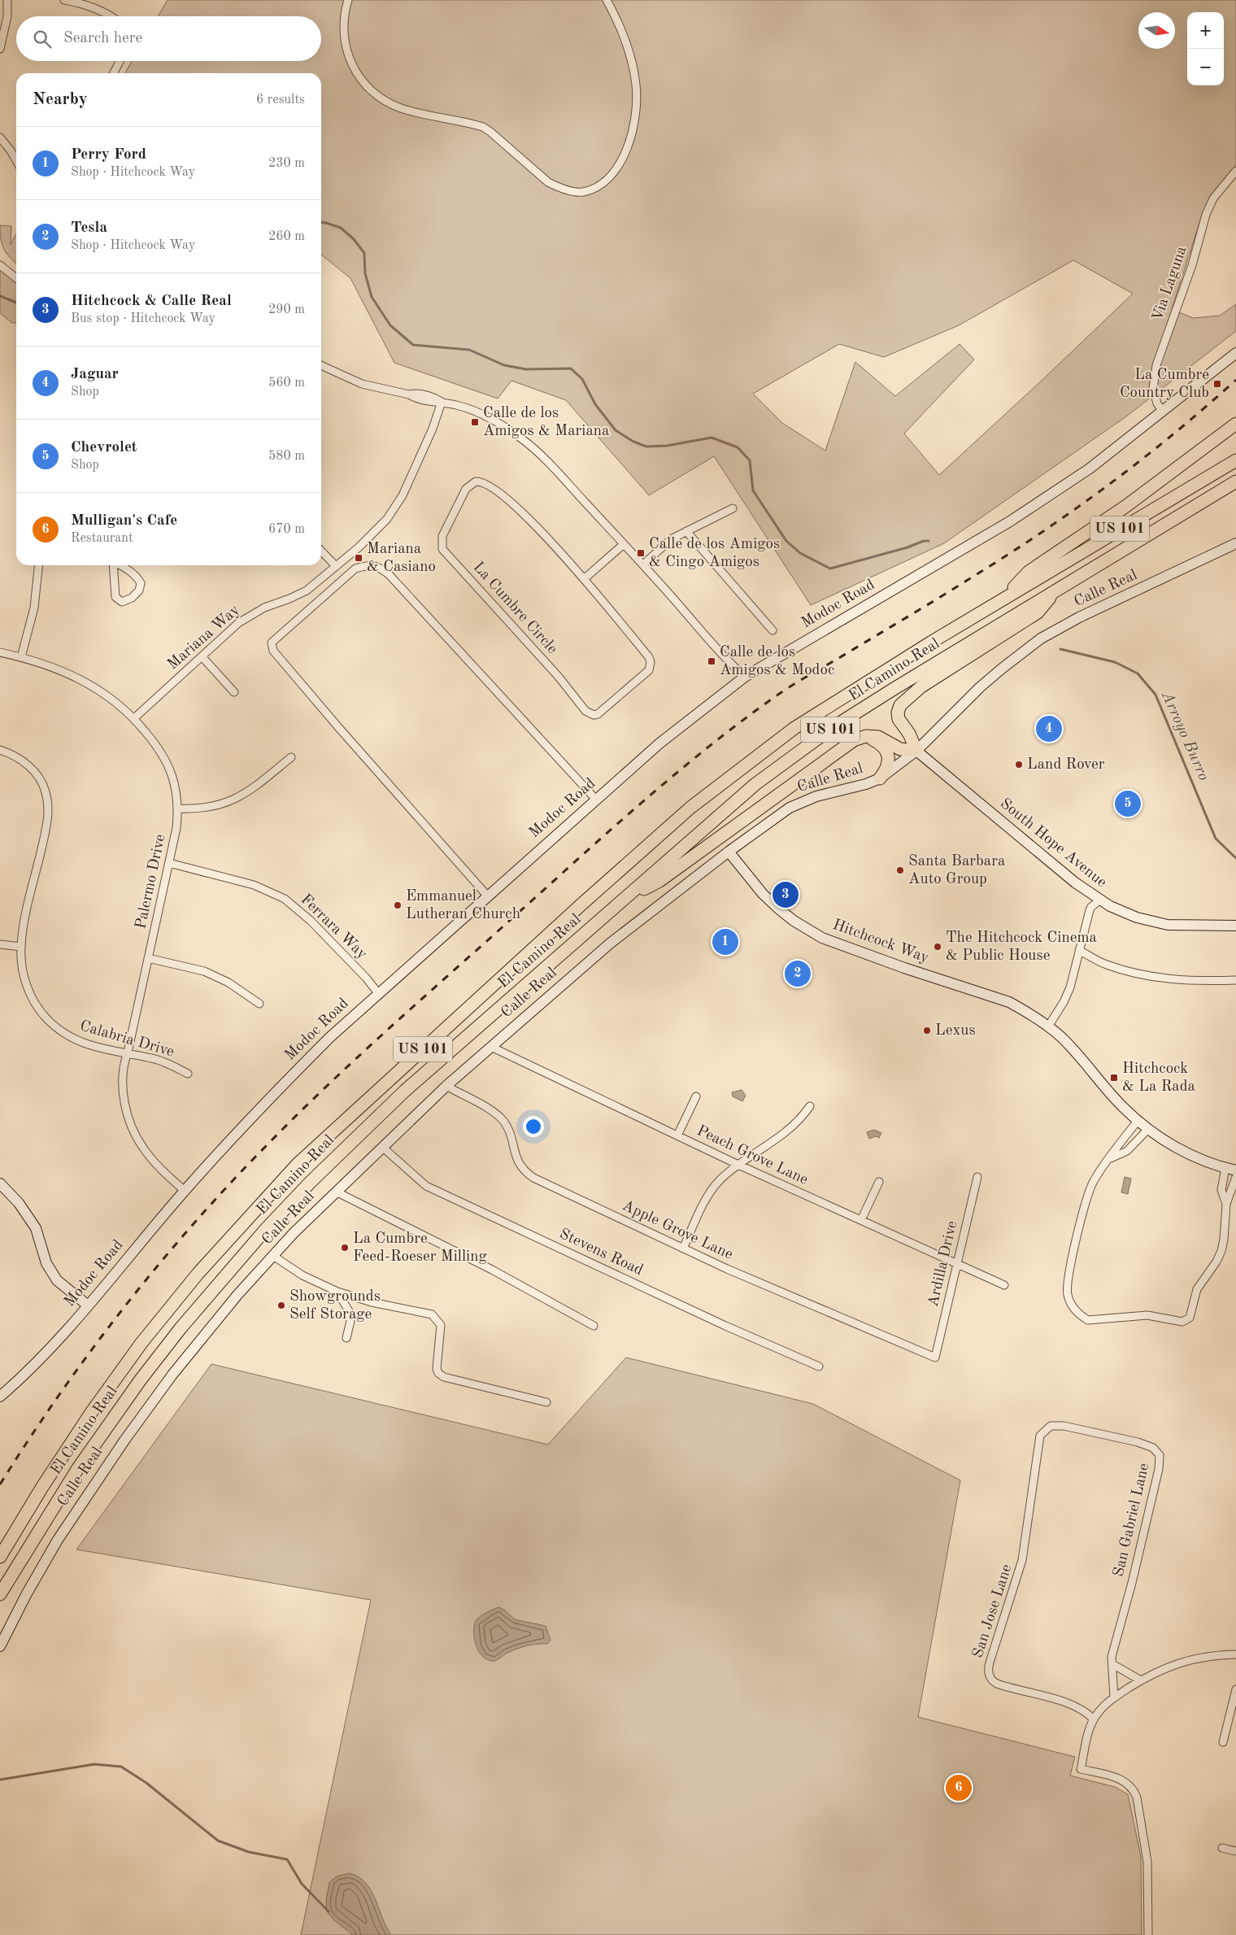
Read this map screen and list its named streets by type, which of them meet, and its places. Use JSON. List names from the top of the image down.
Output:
{
  "streets": {
    "highway": ["US 101", "El Camino Real"],
    "street": [
      "Via Laguna",
      "Calle Real",
      "Modoc Road",
      "La Cumbre Circle",
      "Mariana Way",
      "South Hope Avenue",
      "Palermo Drive",
      "Ferrara Way",
      "Hitchcock Way",
      "Calabria Drive",
      "Peach Grove Lane",
      "Apple Grove Lane",
      "Stevens Road",
      "Ardilla Drive",
      "San Gabriel Lane",
      "San Jose Lane"
    ]
  },
  "crossings": [
    ["Via Laguna", "Modoc Road"],
    ["Calle Real", "South Hope Avenue"],
    ["Calle Real", "Hitchcock Way"],
    ["Calle Real", "Peach Grove Lane"],
    ["Calle Real", "Apple Grove Lane"],
    ["Calle Real", "Stevens Road"],
    ["Modoc Road", "Palermo Drive"],
    ["Modoc Road", "Ferrara Way"],
    ["Mariana Way", "Palermo Drive"],
    ["Palermo Drive", "Ferrara Way"],
    ["Palermo Drive", "Calabria Drive"],
    ["Peach Grove Lane", "Ardilla Drive"],
    ["Apple Grove Lane", "Ardilla Drive"],
    ["San Gabriel Lane", "San Jose Lane"]
  ],
  "water": ["Arroyo Burro"],
  "places": {
    "transit": [
      "La Cumbre Country Club",
      "Calle de los Amigos & Mariana",
      "Calle de los Amigos & Cingo Amigos",
      "Mariana & Casiano",
      "Calle de los Amigos & Modoc",
      "Hitchcock & La Rada"
    ],
    "other": [
      "Land Rover",
      "Santa Barbara Auto Group",
      "Emmanuel Lutheran Church",
      "The Hitchcock Cinema & Public House",
      "Lexus",
      "La Cumbre Feed-Roeser Milling",
      "Showgrounds Self Storage"
    ]
  },
  "north": "right",
  "page": {
    "map_buttons": ["+", "−"],
    "search": "Search here",
    "heading": ["Nearby", "6 results"],
    "list": [
      {
        "mark": "1",
        "name": "Perry Ford",
        "note": "Shop · Hitchcock Way",
        "value": "230 m"
      },
      {
        "mark": "2",
        "name": "Tesla",
        "note": "Shop · Hitchcock Way",
        "value": "260 m"
      },
      {
        "mark": "3",
        "name": "Hitchcock & Calle Real",
        "note": "Bus stop · Hitchcock Way",
        "value": "290 m"
      },
      {
        "mark": "4",
        "name": "Jaguar",
        "note": "Shop",
        "value": "560 m"
      },
      {
        "mark": "5",
        "name": "Chevrolet",
        "note": "Shop",
        "value": "580 m"
      },
      {
        "mark": "6",
        "name": "Mulligan's Cafe",
        "note": "Restaurant",
        "value": "670 m"
      }
    ],
    "pins": [
      "4",
      "5",
      "3",
      "1",
      "2",
      "6"
    ]
  }
}
